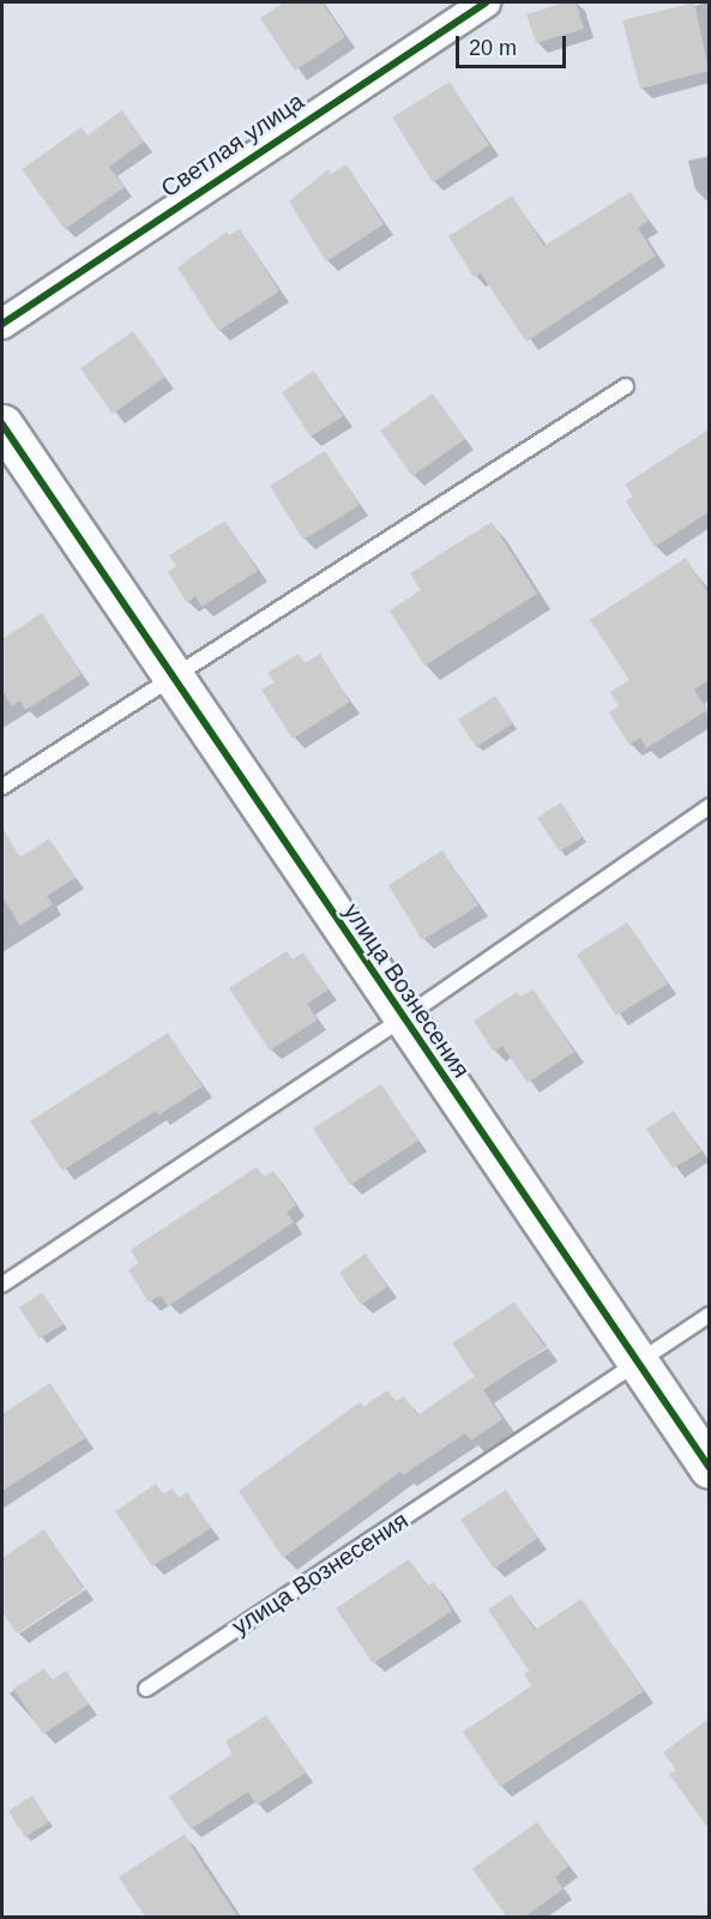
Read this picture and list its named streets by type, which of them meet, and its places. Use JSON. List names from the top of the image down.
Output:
{
  "streets": {
    "street": ["Светлая улица", "улица Вознесения"]
  },
  "scale_bar": "20 m"
}
